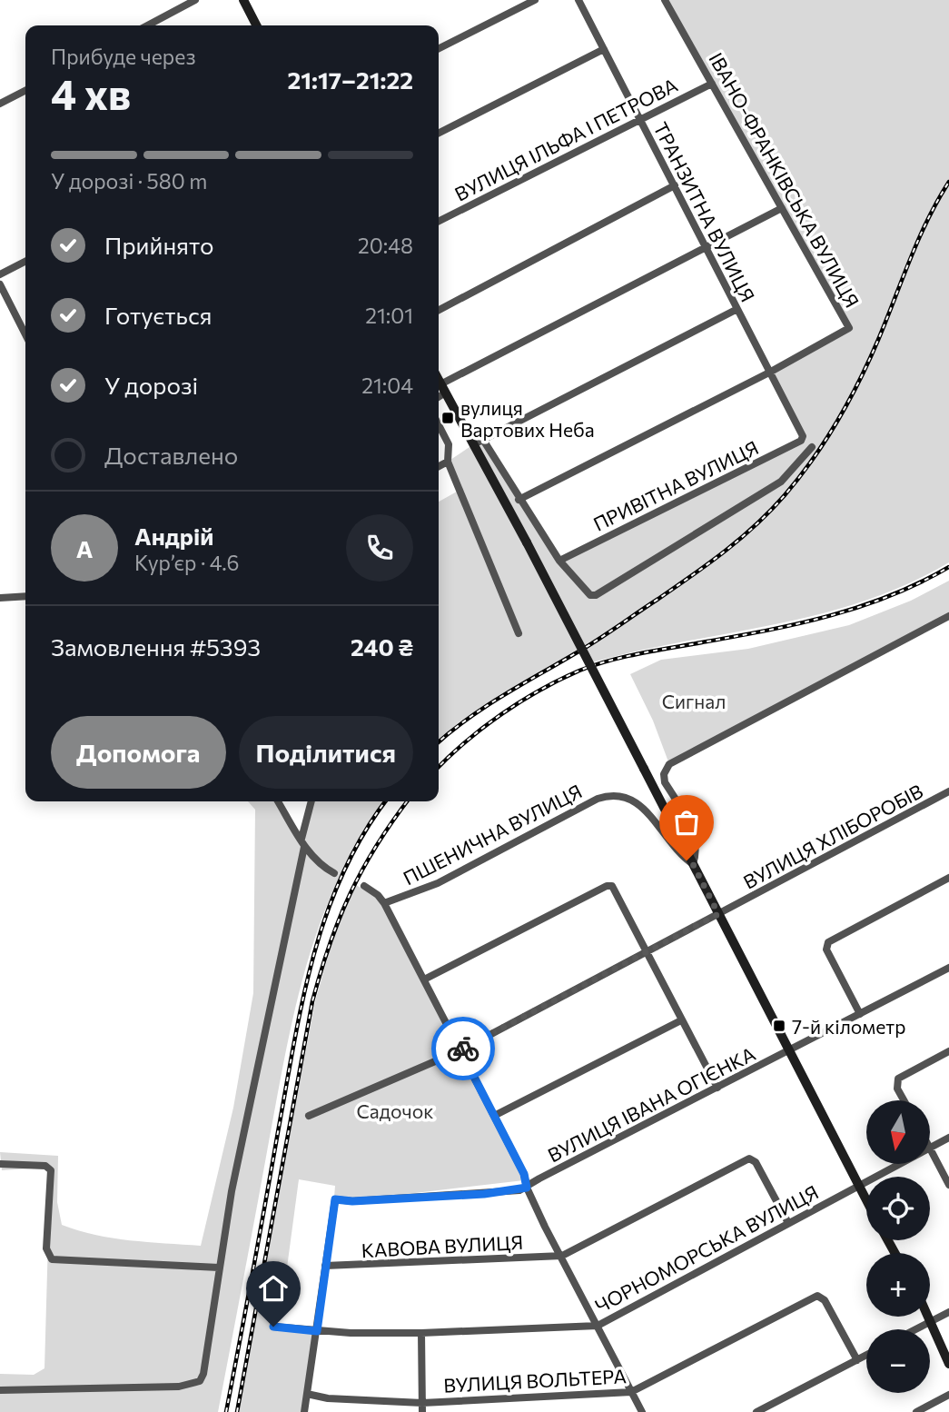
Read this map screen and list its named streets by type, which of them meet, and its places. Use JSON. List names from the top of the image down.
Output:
{
  "streets": {
    "street": [
      "ВУЛИЦЯ ІЛЬФА І ПЕТРОВА",
      "ІВАНО-ФРАНКІВСЬКА ВУЛИЦЯ",
      "ТРАНЗИТНА ВУЛИЦЯ",
      "ПРИВІТНА ВУЛИЦЯ",
      "ПШЕНИЧНА ВУЛИЦЯ",
      "ВУЛИЦЯ ХЛІБОРОБІВ",
      "ВУЛИЦЯ ІВАНА ОГІЄНКА",
      "КАВОВА ВУЛИЦЯ",
      "ЧОРНОМОРСЬКА ВУЛИЦЯ",
      "ВУЛИЦЯ ВОЛЬТЕРА"
    ]
  },
  "crossings": [
    ["ВУЛИЦЯ ІЛЬФА І ПЕТРОВА", "ІВАНО-ФРАНКІВСЬКА ВУЛИЦЯ"],
    ["ВУЛИЦЯ ІЛЬФА І ПЕТРОВА", "ТРАНЗИТНА ВУЛИЦЯ"],
    ["ІВАНО-ФРАНКІВСЬКА ВУЛИЦЯ", "ТРАНЗИТНА ВУЛИЦЯ"],
    ["ТРАНЗИТНА ВУЛИЦЯ", "ПРИВІТНА ВУЛИЦЯ"],
    ["ВУЛИЦЯ ІВАНА ОГІЄНКА", "КАВОВА ВУЛИЦЯ"],
    ["ВУЛИЦЯ ІВАНА ОГІЄНКА", "ЧОРНОМОРСЬКА ВУЛИЦЯ"],
    ["ВУЛИЦЯ ІВАНА ОГІЄНКА", "ВУЛИЦЯ ВОЛЬТЕРА"]
  ],
  "parks": ["Сигнал", "Садочок"],
  "places": {
    "transit": ["вулиця Вартових Неба", "7-й кілометр"]
  },
  "north": "bottom",
  "page": {
    "heading": ["4 хв", "Прибуде через", "21:17–21:22"],
    "panel": [
      "Андрій",
      "Кур’єр · 4.6",
      "Замовлення #5393",
      "240 ₴"
    ],
    "bar": "У дорозі · 580 m",
    "list": [
      ["Прийнято", "20:48"],
      ["Готується", "21:01"],
      ["У дорозі", "21:04"],
      "Доставлено"
    ],
    "round": "А",
    "buttons": ["Допомога", "Поділитися"],
    "map_buttons": ["+", "−"]
  }
}
